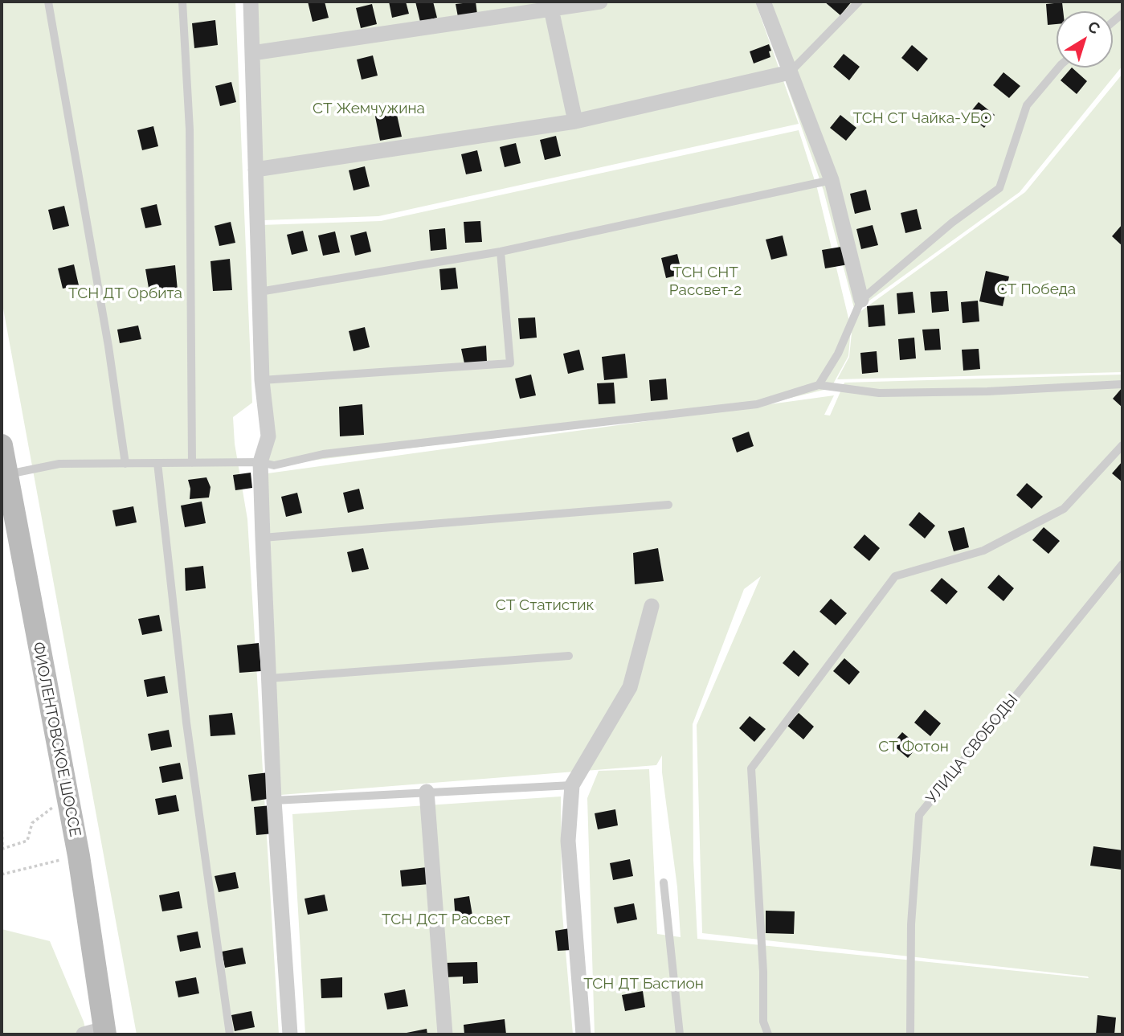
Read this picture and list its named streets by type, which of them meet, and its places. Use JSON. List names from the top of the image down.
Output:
{
  "streets": {
    "main road": ["ФИОЛЕНТОВСКОЕ ШОССЕ"],
    "lane": ["УЛИЦА СВОБОДЫ"]
  },
  "parks": [
    "СТ Жемчужина",
    "ТСН СТ Чайка-УБО",
    "ТСН СНТ Рассвет-2",
    "СТ Победа",
    "ТСН ДТ Орбита",
    "СТ Статистик",
    "СТ Фотон",
    "ТСН ДСТ Рассвет",
    "ТСН ДТ Бастион"
  ],
  "north": "top right"
}
